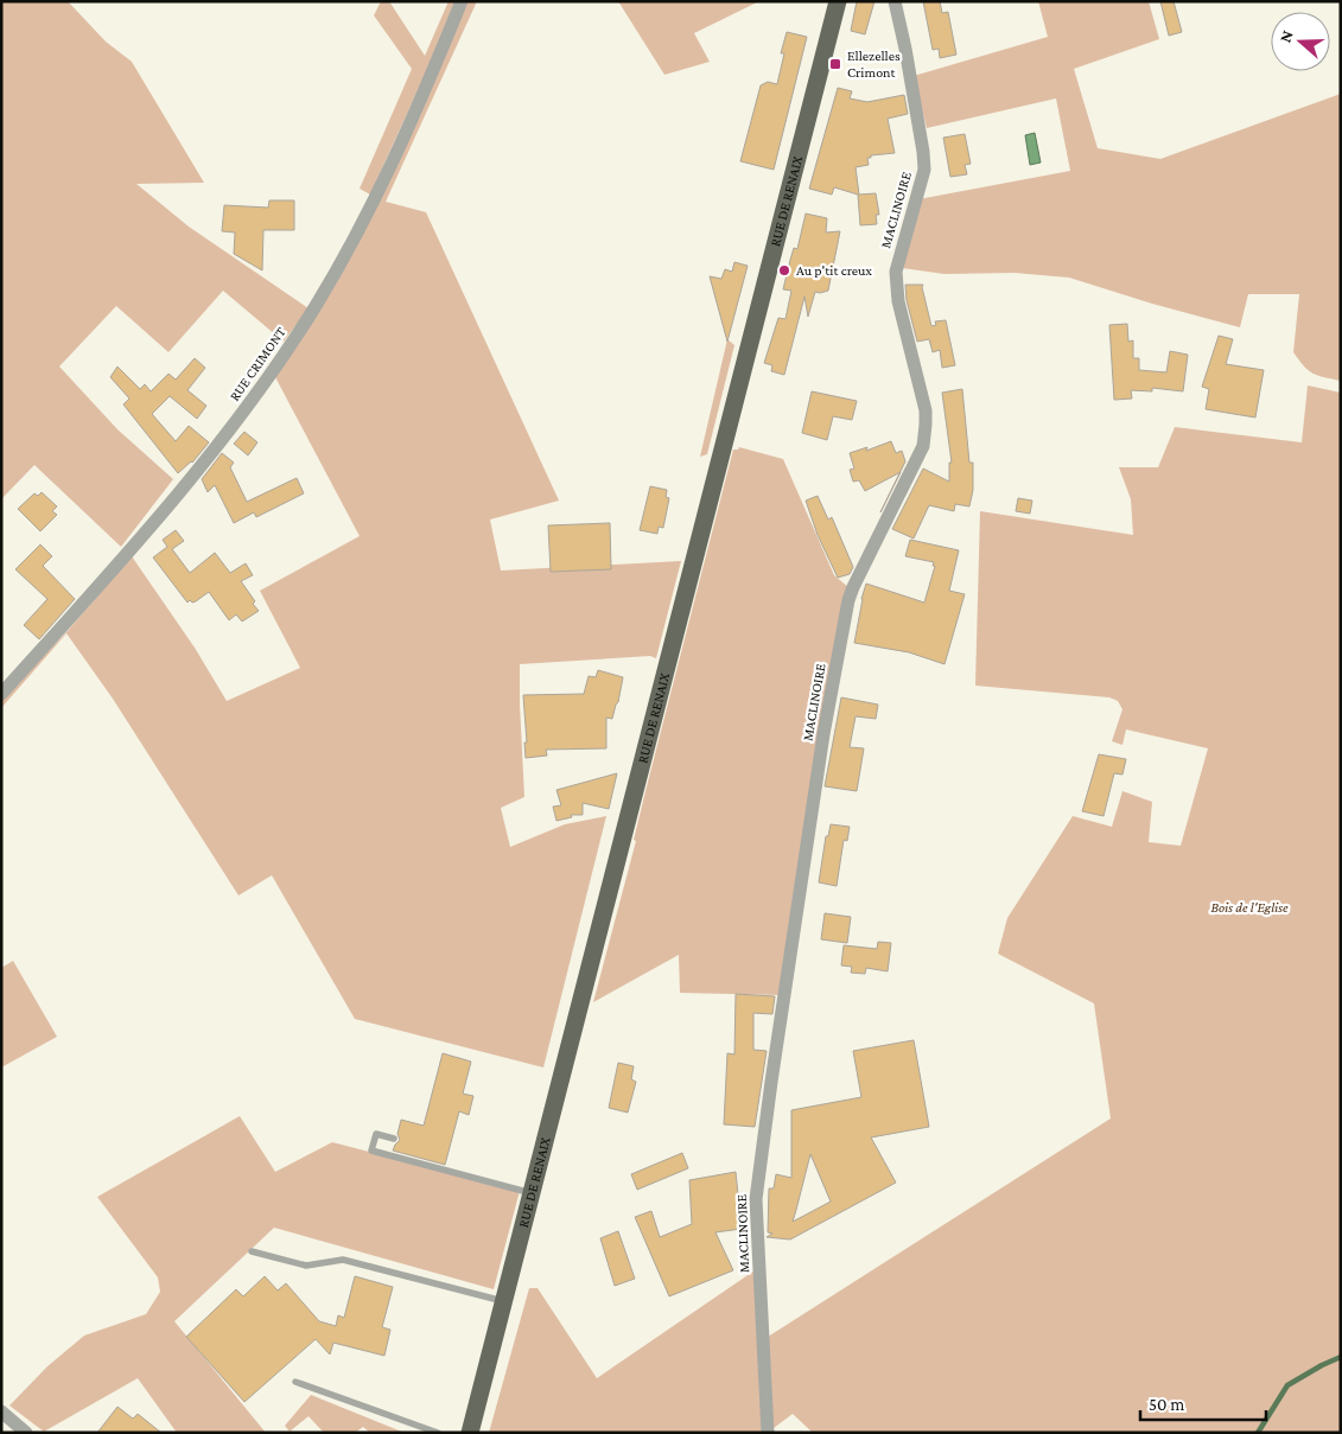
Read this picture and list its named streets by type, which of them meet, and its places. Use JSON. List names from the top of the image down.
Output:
{
  "streets": {
    "main road": ["RUE DE RENAIX"],
    "street": ["MACLINOIRE", "RUE CRIMONT"]
  },
  "parks": ["Bois de l'Eglise"],
  "places": {
    "transit": ["Ellezelles Crimont"],
    "other": ["Au p'tit creux"]
  },
  "scale_bar": "50 m",
  "north": "left"
}
